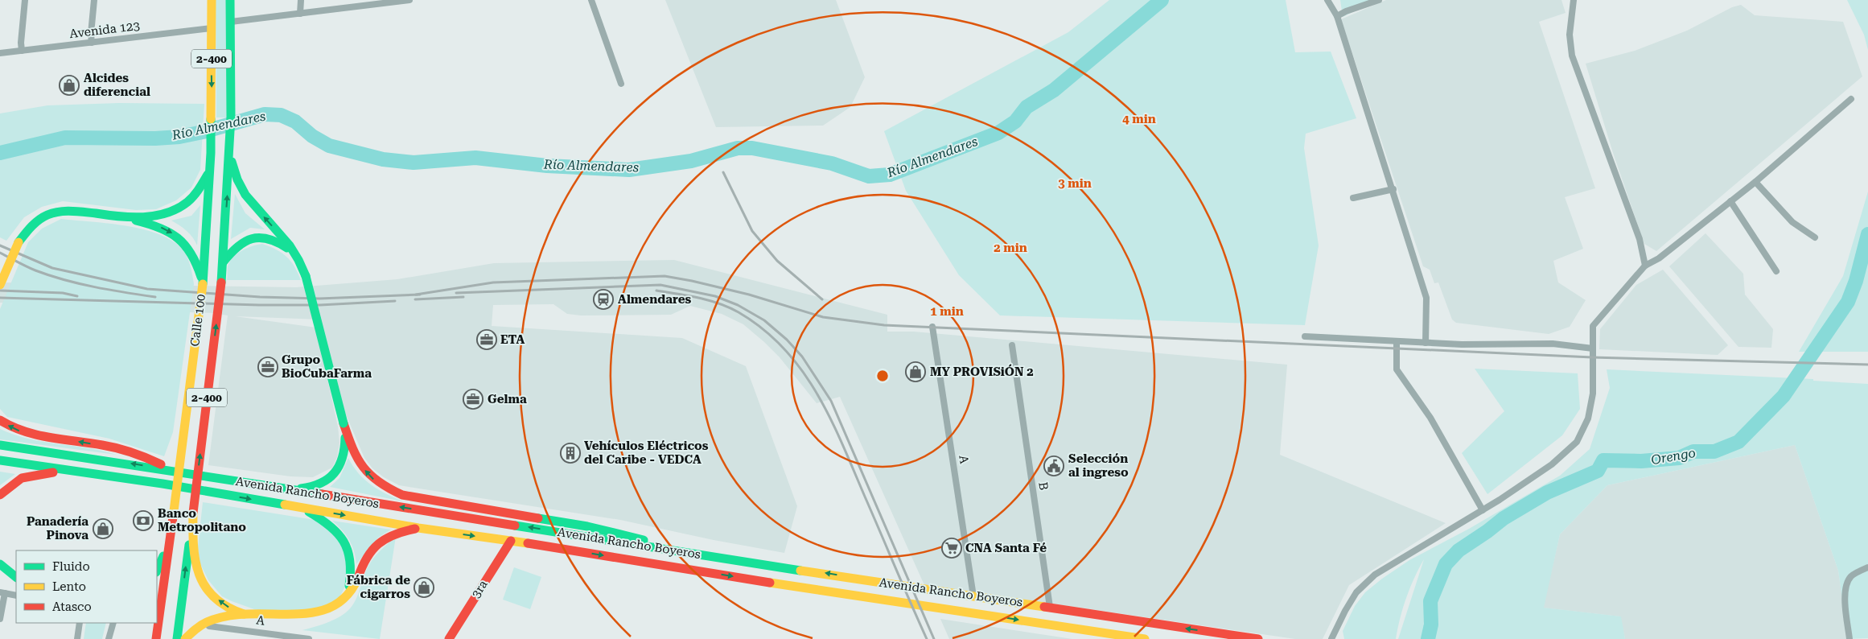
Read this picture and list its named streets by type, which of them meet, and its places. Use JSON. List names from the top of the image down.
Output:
{
  "streets": {
    "main road": [
      "2-400",
      "Calle 100",
      "Avenida Rancho Boyeros",
      "3ra"
    ],
    "street": ["Avenida 123", "A", "B"]
  },
  "crossings": [
    ["Avenida 123", "Calle 100"],
    ["A", "Avenida Rancho Boyeros"],
    ["B", "Avenida Rancho Boyeros"],
    ["Avenida Rancho Boyeros", "3ra"]
  ],
  "water": ["Río Almendares", "Orengo"],
  "places": {
    "shop": [
      "Alcides diferencial",
      "MY PROVISiÓN 2",
      "Panadería Pinova",
      "Fábrica de cigarros"
    ],
    "station": ["Almendares"],
    "office": ["ETA", "Grupo BioCubaFarma", "Gelma"],
    "building": ["Vehículos Eléctricos del Caribe - VEDCA"],
    "public building": ["Selección al ingreso"],
    "bank": ["Banco Metropolitano"],
    "supermarket": ["CNA Santa Fé"]
  },
  "legend": ["Fluido", "Lento", "Atasco"],
  "rings": [
    "4 min",
    "3 min",
    "2 min",
    "1 min"
  ]
}
